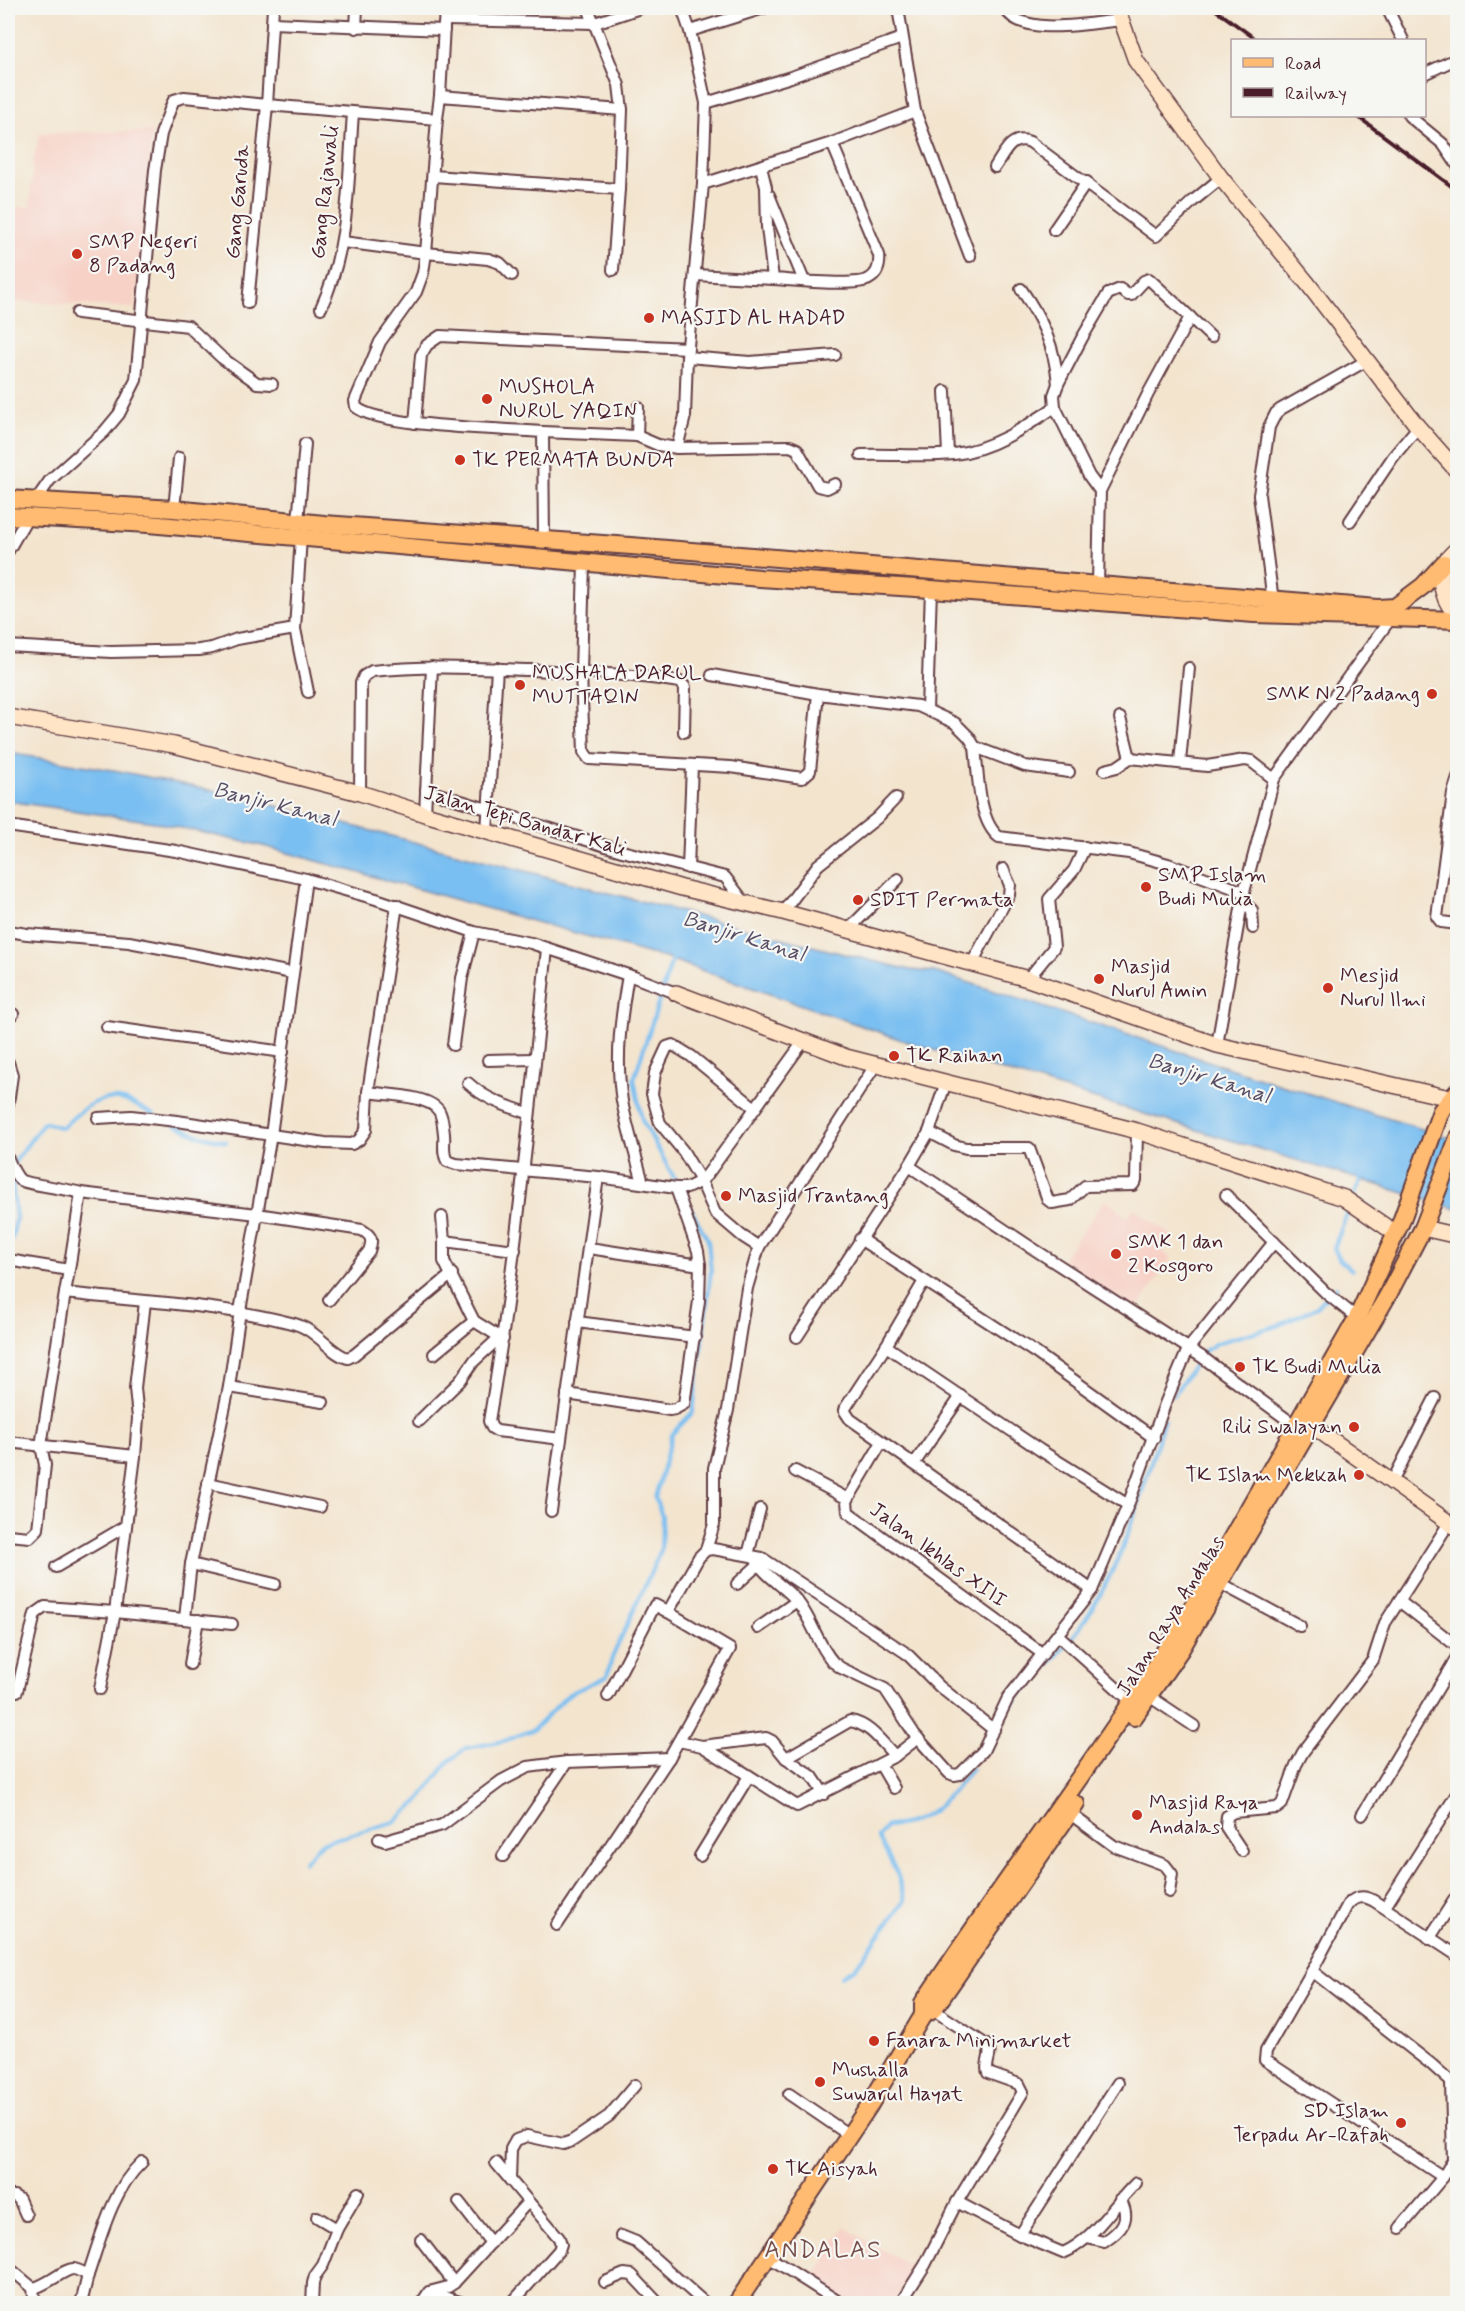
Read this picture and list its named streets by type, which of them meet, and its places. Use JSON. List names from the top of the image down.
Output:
{
  "streets": {
    "main road": ["Jalan Raya Andalas"],
    "street": [
      "Gang Rajawali",
      "Gang Garuda",
      "Jalan Tepi Bandar Kali",
      "Jalan Ikhlas XIII"
    ]
  },
  "crossings": [
    ["Jalan Tepi Bandar Kali", "Jalan Raya Andalas"]
  ],
  "districts": ["ANDALAS"],
  "water": ["Banjir Kanal"],
  "places": [
    "SMP Negeri 8 Padang",
    "MASJID AL HADAD",
    "MUSHOLA NURUL YAQIN",
    "TK PERMATA BUNDA",
    "MUSHALA DARUL MUTTAQIN",
    "SMK N 2 Padang",
    "SMP Islam Budi Mulia",
    "SDIT Permata",
    "Masjid Nurul Amin",
    "Mesjid Nurul Ilmi",
    "TK Raihan",
    "Masjid Trantang",
    "SMK 1 dan 2 Kosgoro",
    "TK Budi Mulia",
    "Rili Swalayan",
    "TK Islam Mekkah",
    "Masjid Raya Andalas",
    "Fanara Minimarket",
    "Mushalla Suwarul Hayat",
    "SD Islam Terpadu Ar-Rafah",
    "TK Aisyah"
  ],
  "legend": ["Road", "Railway"]
}
